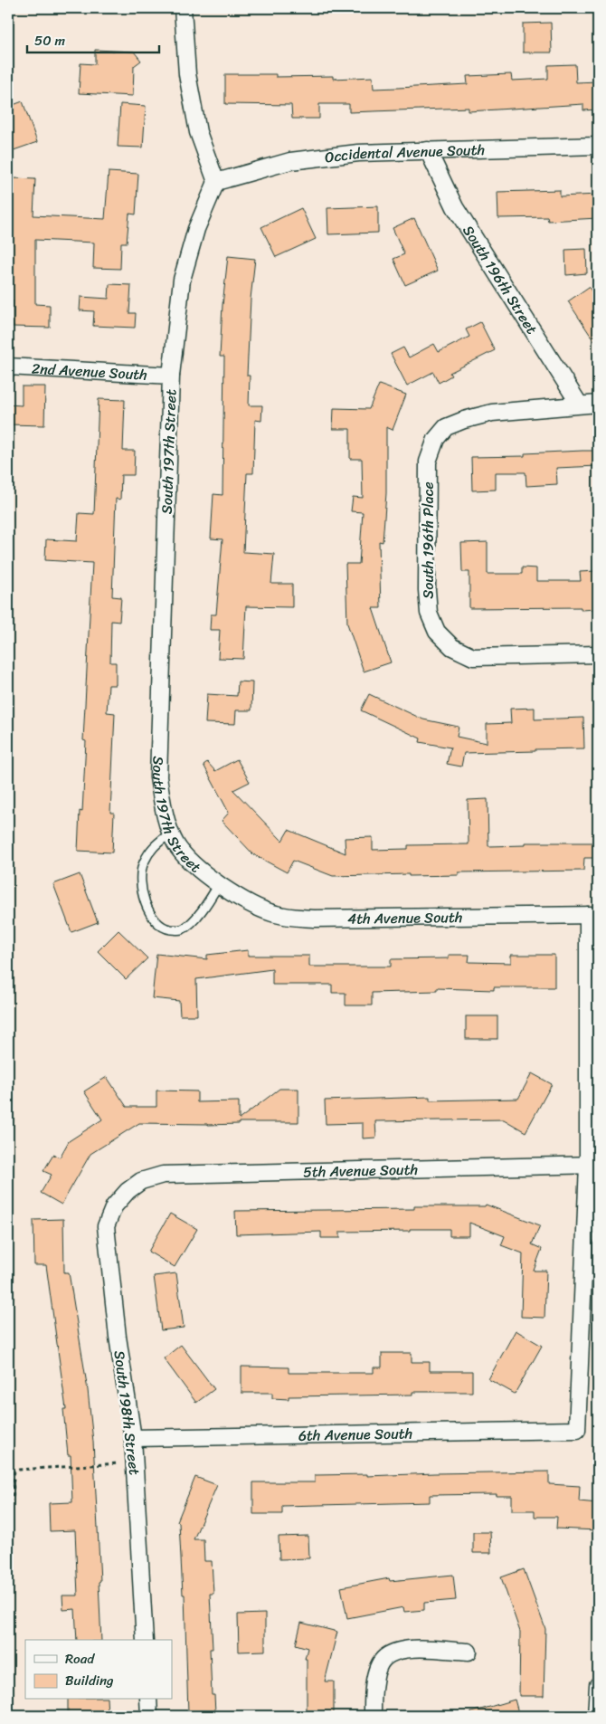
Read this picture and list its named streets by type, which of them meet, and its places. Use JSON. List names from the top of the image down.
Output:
{
  "streets": {
    "street": [
      "Occidental Avenue South",
      "South 196th Street",
      "2nd Avenue South",
      "South 197th Street",
      "South 196th Place",
      "4th Avenue South",
      "5th Avenue South",
      "South 198th Street",
      "6th Avenue South"
    ]
  },
  "crossings": [
    ["Occidental Avenue South", "South 196th Street"],
    ["Occidental Avenue South", "South 197th Street"],
    ["South 196th Street", "South 196th Place"],
    ["2nd Avenue South", "South 197th Street"],
    ["South 197th Street", "4th Avenue South"],
    ["5th Avenue South", "South 198th Street"],
    ["5th Avenue South", "6th Avenue South"],
    ["South 198th Street", "6th Avenue South"]
  ],
  "legend": ["Road", "Building"],
  "scale_bar": "50 m"
}
